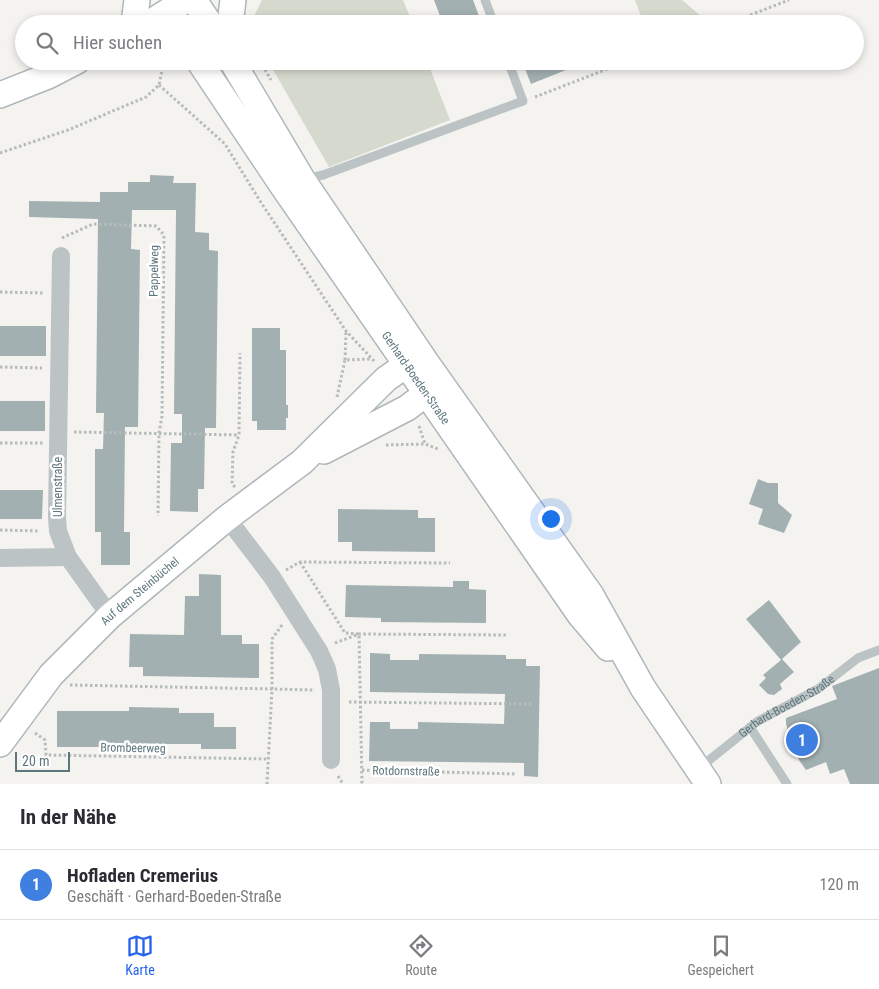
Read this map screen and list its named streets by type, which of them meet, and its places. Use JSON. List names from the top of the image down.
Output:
{
  "streets": {
    "main road": ["Gerhard-Boeden-Straße", "Auf dem Steinbüchel"],
    "street": ["Ulmenstraße"],
    "path": ["Pappelweg", "Brombeerweg", "Rotdornstraße"]
  },
  "crossings": [
    ["Pappelweg", "Ulmenstraße"],
    ["Gerhard-Boeden-Straße", "Auf dem Steinbüchel"],
    ["Ulmenstraße", "Auf dem Steinbüchel"],
    ["Auf dem Steinbüchel", "Brombeerweg"]
  ],
  "scale_bar": "20 m",
  "page": {
    "search": "Hier suchen",
    "pins": "1",
    "scale": "20 m",
    "heading": "In der Nähe",
    "list": [
      {
        "mark": "1",
        "name": "Hofladen Cremerius",
        "note": "Geschäft · Gerhard-Boeden-Straße",
        "value": "120 m"
      }
    ],
    "nav": ["Karte", "Route", "Gespeichert"]
  }
}
